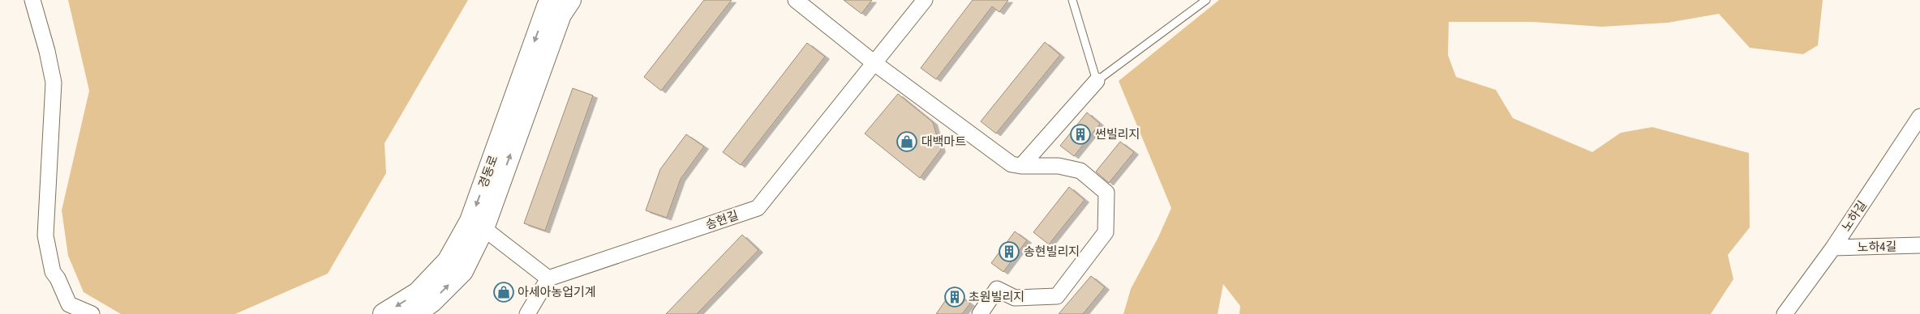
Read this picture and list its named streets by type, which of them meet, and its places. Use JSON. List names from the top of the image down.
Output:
{
  "streets": {
    "street": [
      "경동로",
      "노하길",
      "송현길",
      "노하4길"
    ]
  },
  "crossings": [
    ["노하길", "노하4길"]
  ],
  "places": {
    "building": ["썬빌리지", "송현빌리지", "초원빌리지"],
    "shop": ["대백마트", "아세아농업기계"]
  }
}
